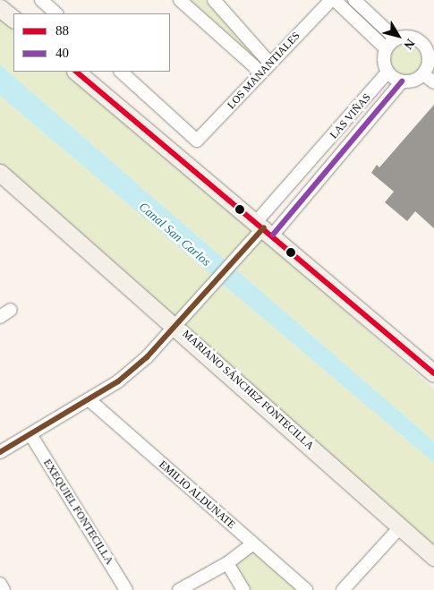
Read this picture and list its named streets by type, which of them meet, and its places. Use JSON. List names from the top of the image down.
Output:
{
  "streets": {
    "street": [
      "LOS MANANTIALES",
      "LAS VIÑAS",
      "MARIANO SÁNCHEZ FONTECILLA",
      "EMILIO ALDUNATE",
      "EXEQUIEL FONTECILLA"
    ]
  },
  "water": ["Canal San Carlos"],
  "lines": ["transit line 88", "transit line 40"],
  "legend": ["88", "40"],
  "north": "bottom right"
}
